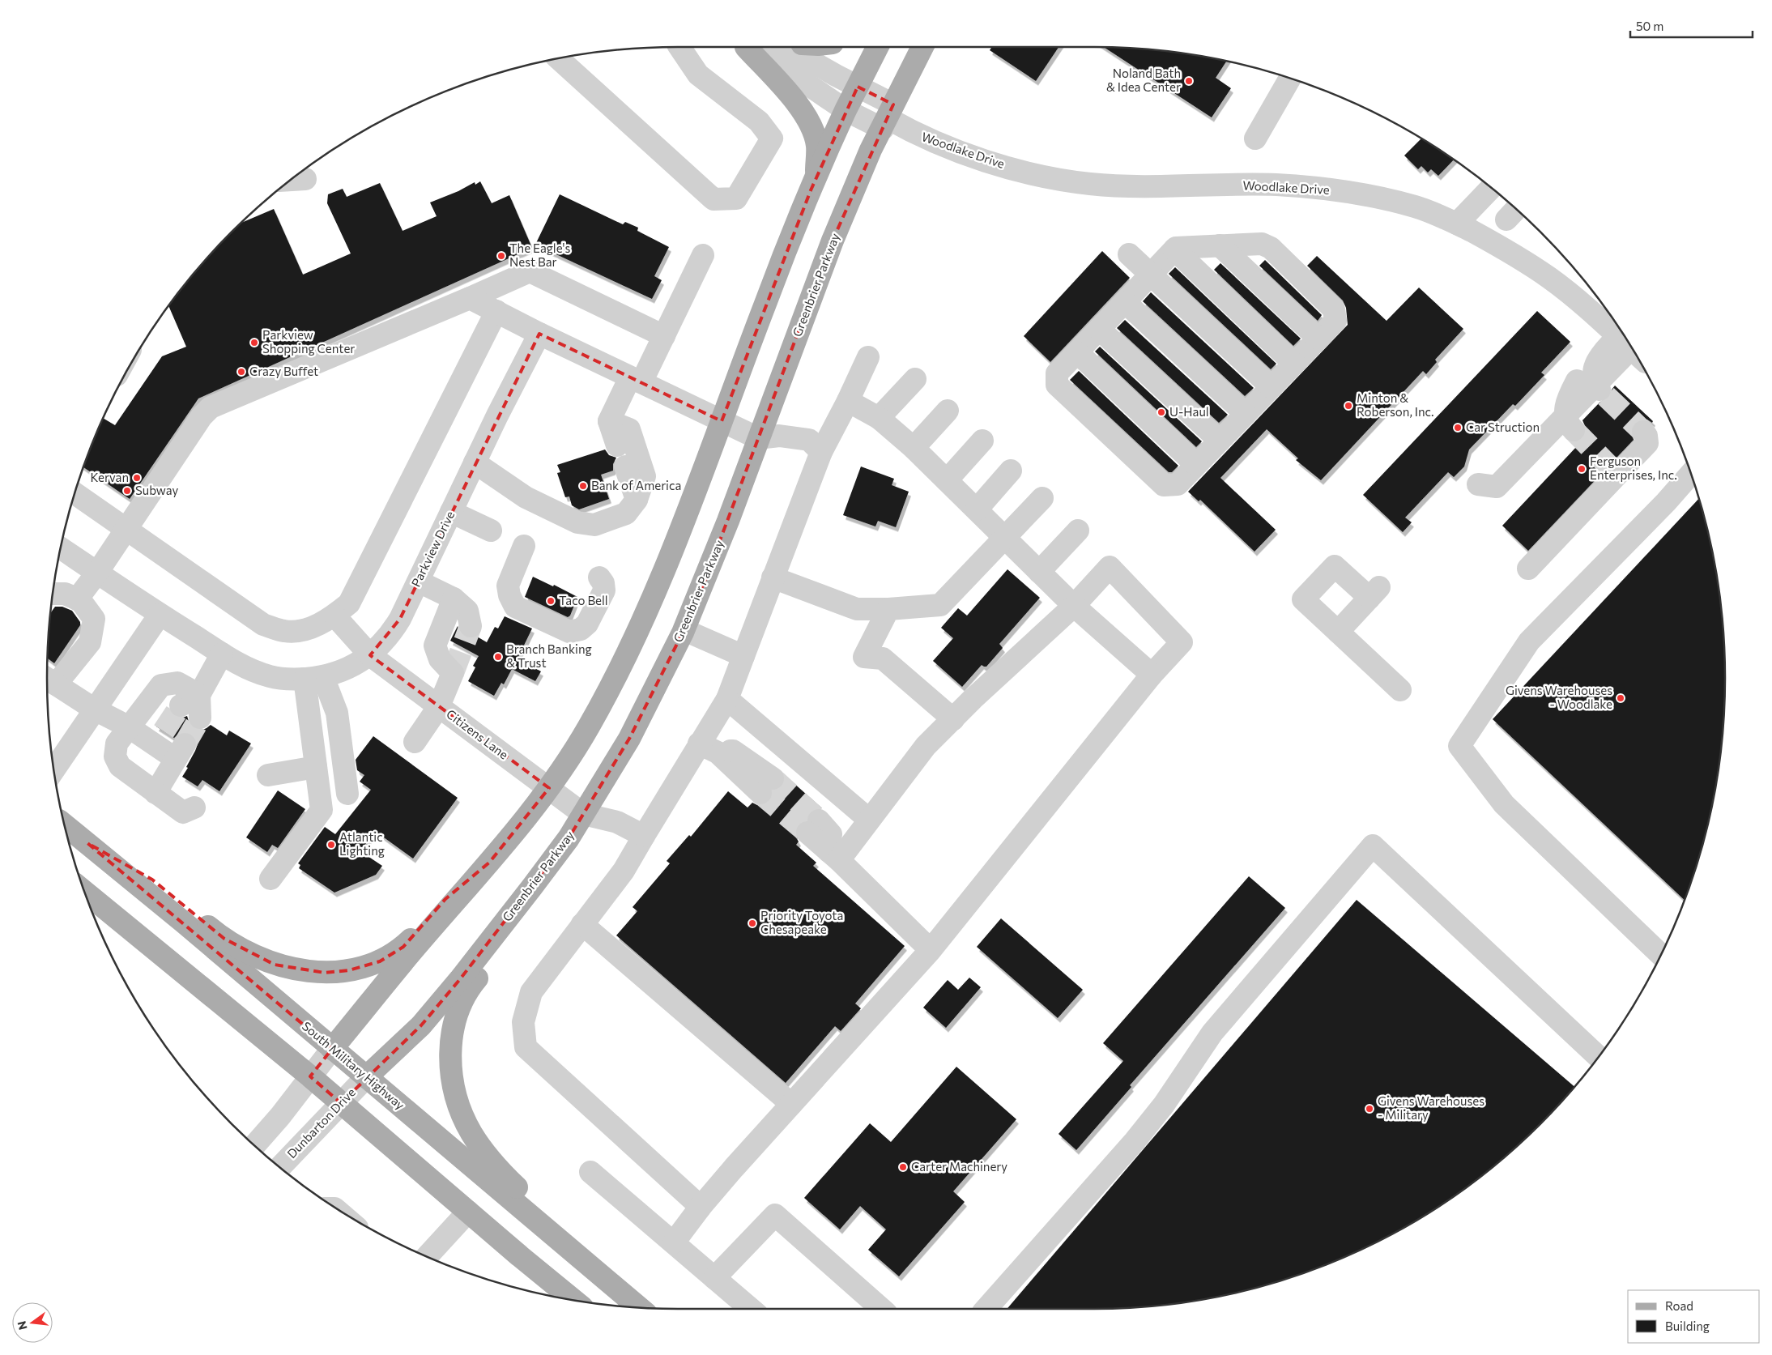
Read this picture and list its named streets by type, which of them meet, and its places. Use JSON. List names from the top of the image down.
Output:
{
  "streets": {
    "main road": ["Greenbrier Parkway", "South Military Highway"],
    "street": [
      "Woodlake Drive",
      "Parkview Drive",
      "Citizens Lane",
      "Dunbarton Drive"
    ]
  },
  "crossings": [
    ["Woodlake Drive", "Greenbrier Parkway"],
    ["Greenbrier Parkway", "Citizens Lane"],
    ["Greenbrier Parkway", "South Military Highway"],
    ["Greenbrier Parkway", "Dunbarton Drive"],
    ["Parkview Drive", "Citizens Lane"],
    ["South Military Highway", "Dunbarton Drive"]
  ],
  "places": [
    "Noland Bath & Idea Center",
    "The Eagle's Nest Bar",
    "Parkview Shopping Center",
    "Crazy Buffet",
    "Minton & Roberson, Inc.",
    "U-Haul",
    "Car Struction",
    "Ferguson Enterprises, Inc.",
    "Kervan",
    "Bank of America",
    "Subway",
    "Taco Bell",
    "Branch Banking & Trust",
    "Givens Warehouses - Woodlake",
    "Atlantic Lighting",
    "Priority Toyota Chesapeake",
    "Givens Warehouses - Military",
    "Carter Machinery"
  ],
  "legend": ["Road", "Building"],
  "scale_bar": "50 m",
  "north": "left"
}
